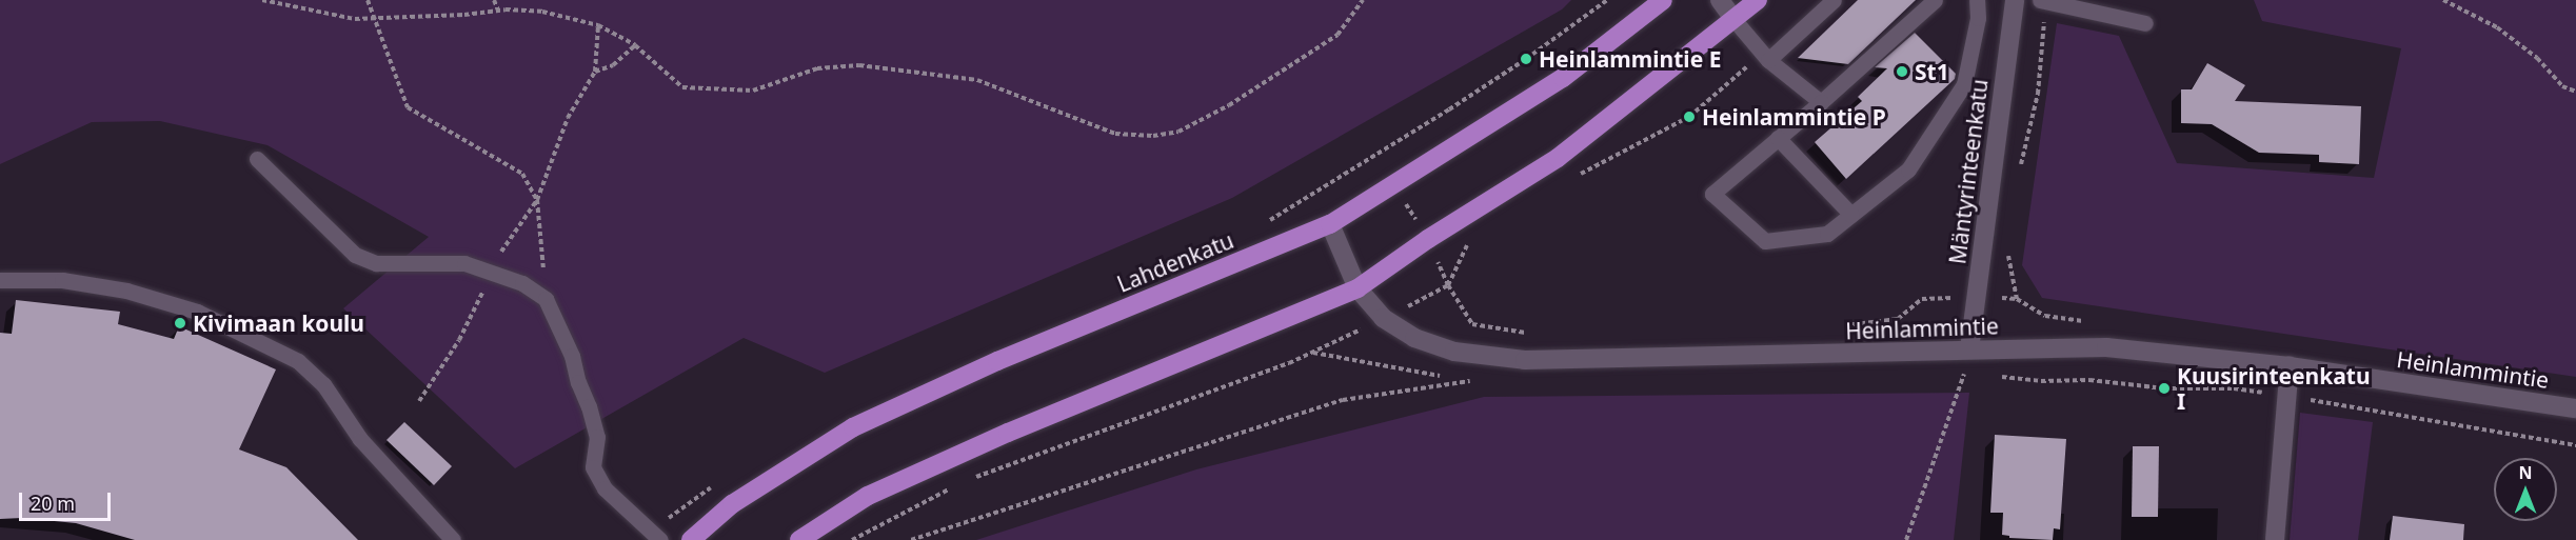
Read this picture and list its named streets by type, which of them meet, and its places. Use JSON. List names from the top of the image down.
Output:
{
  "streets": {
    "main road": ["Lahdenkatu"],
    "street": ["Mäntyrinteenkatu", "Heinlammintie"]
  },
  "crossings": [
    ["Mäntyrinteenkatu", "Heinlammintie"],
    ["Lahdenkatu", "Heinlammintie"]
  ],
  "places": [
    "Heinlammintie E",
    "St1",
    "Heinlammintie P",
    "Kivimaan koulu",
    "Kuusirinteenkatu I"
  ],
  "scale_bar": "20 m",
  "north": "top"
}
